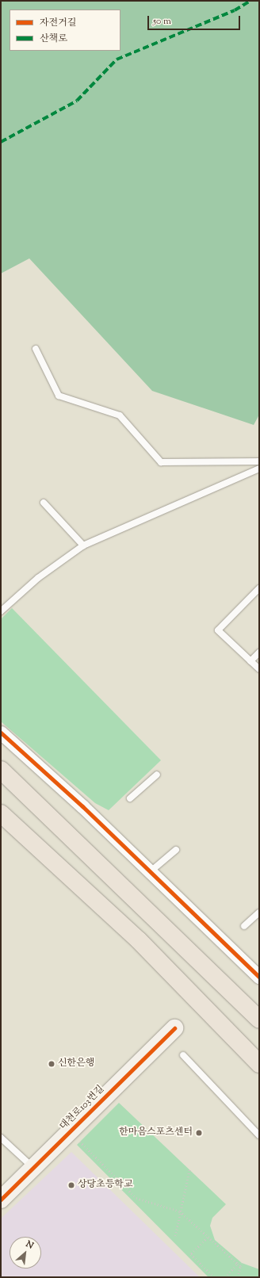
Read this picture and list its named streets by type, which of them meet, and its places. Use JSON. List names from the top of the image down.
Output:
{
  "streets": {
    "street": ["대천로103번길"]
  },
  "places": ["신한은행", "한마음스포츠센터", "상당초등학교"],
  "legend": ["자전거길", "산책로"],
  "scale_bar": "50 m",
  "north": "top right"
}
